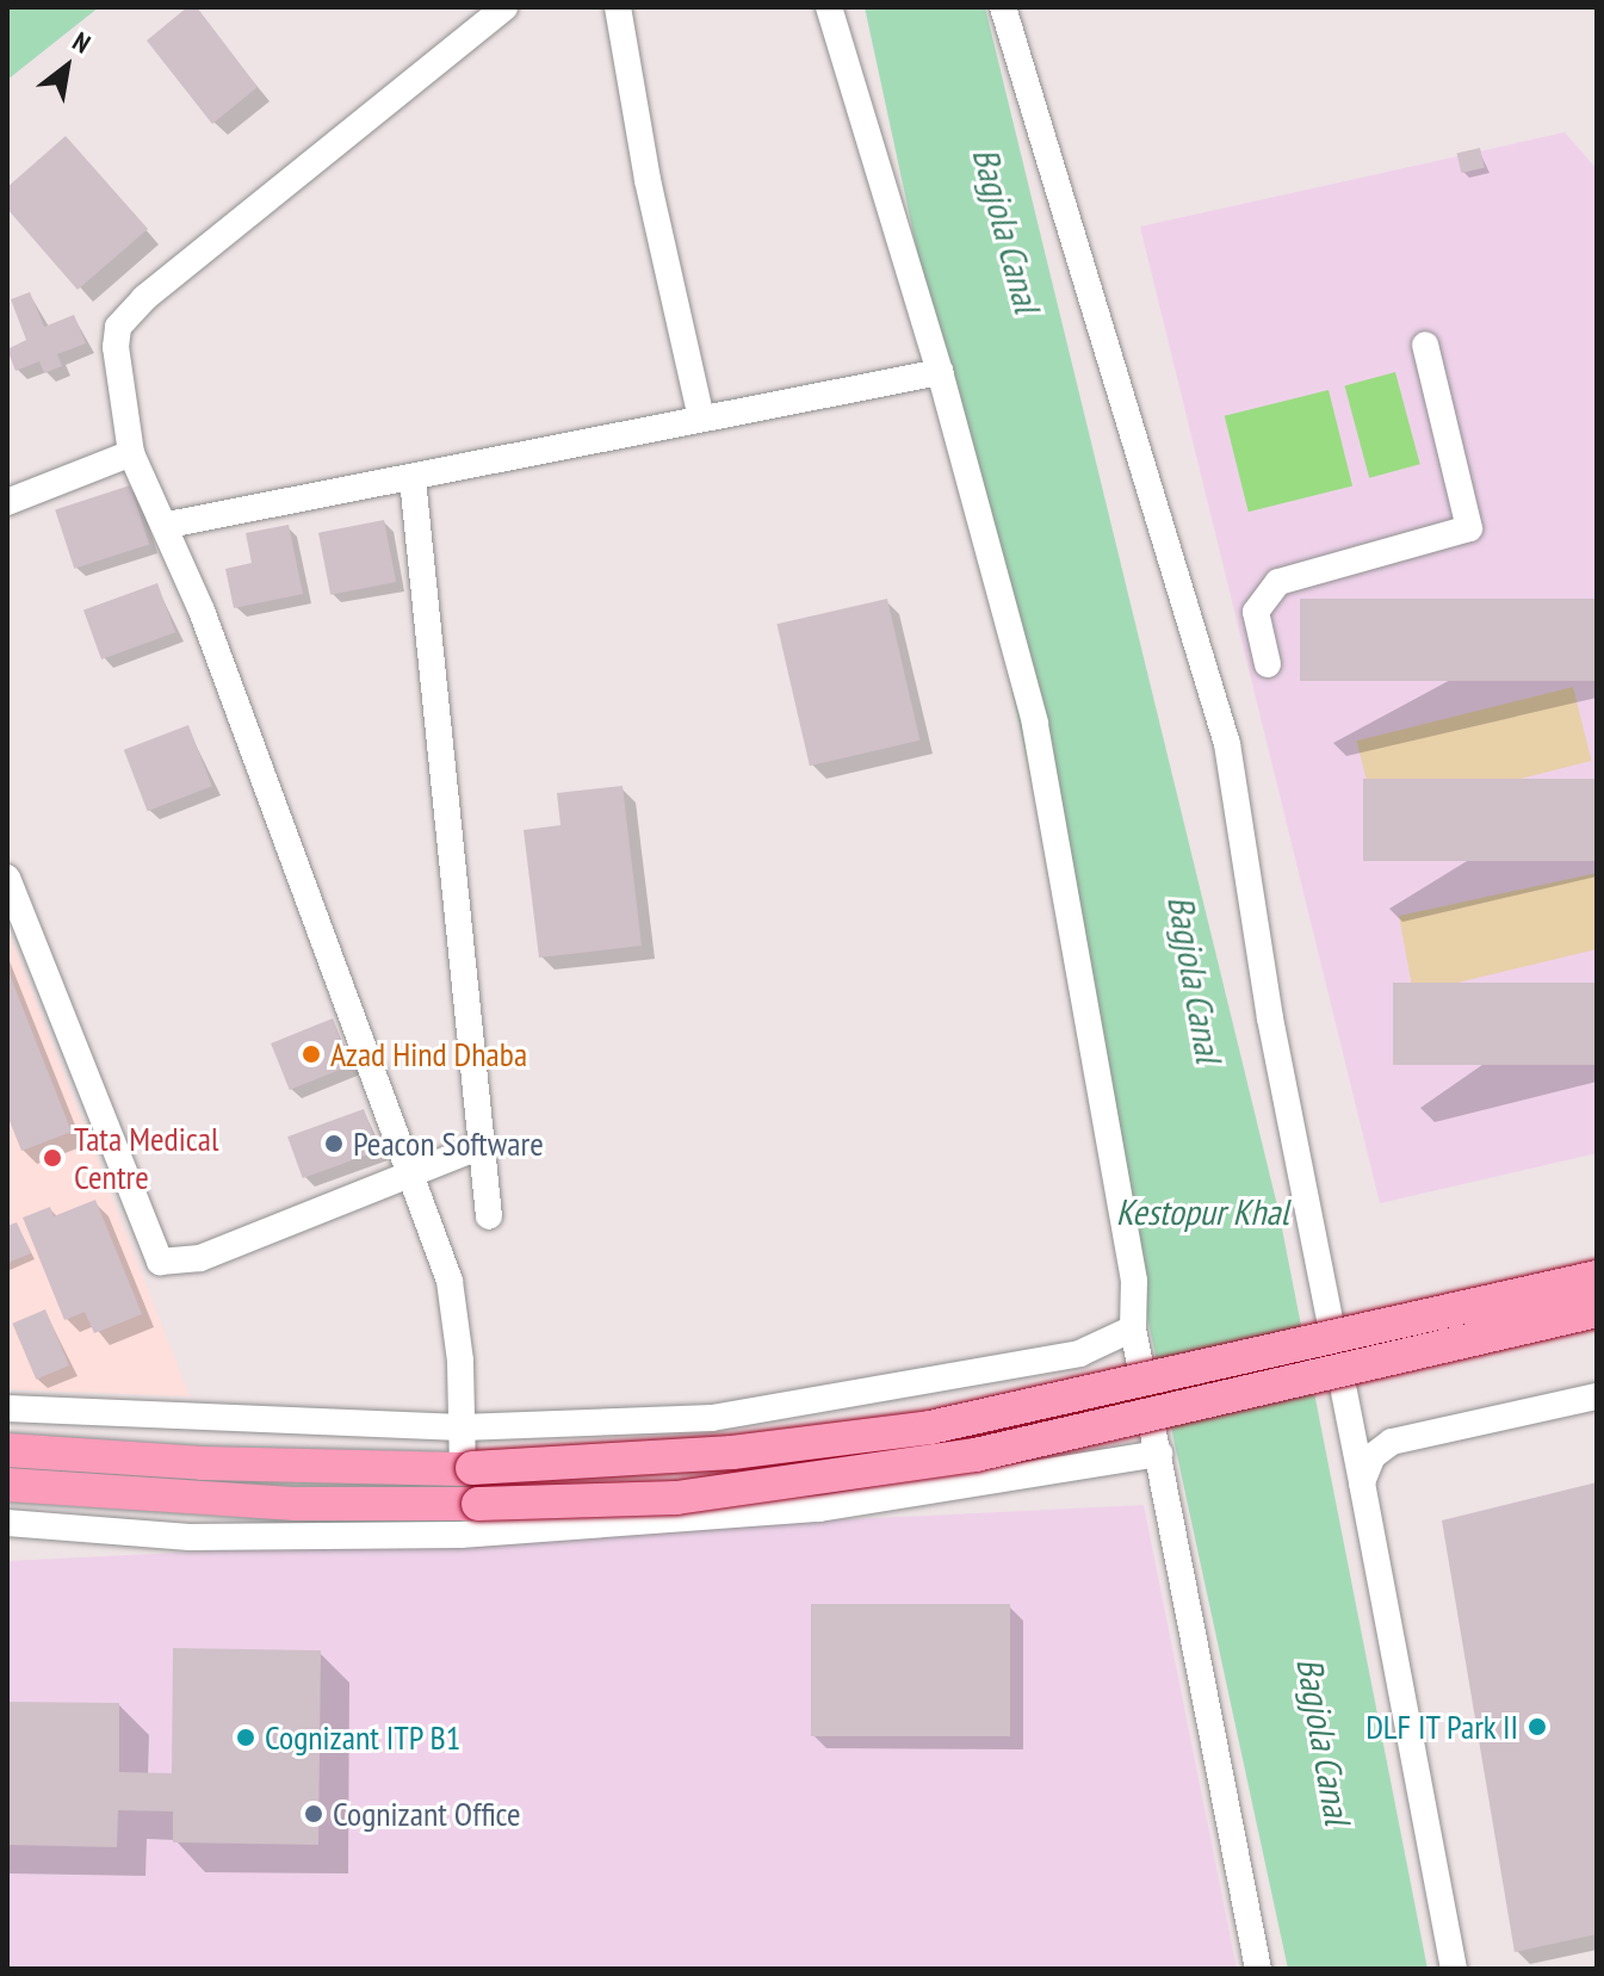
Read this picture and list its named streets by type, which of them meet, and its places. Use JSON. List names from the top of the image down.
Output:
{
  "water": ["Bagjola Canal", "Kestopur Khal"],
  "places": [
    "Azad Hind Dhaba",
    "Peacon Software",
    "Tata Medical Centre",
    "DLF IT Park II",
    "Cognizant ITP B1",
    "Cognizant Office"
  ],
  "north": "top right"
}
